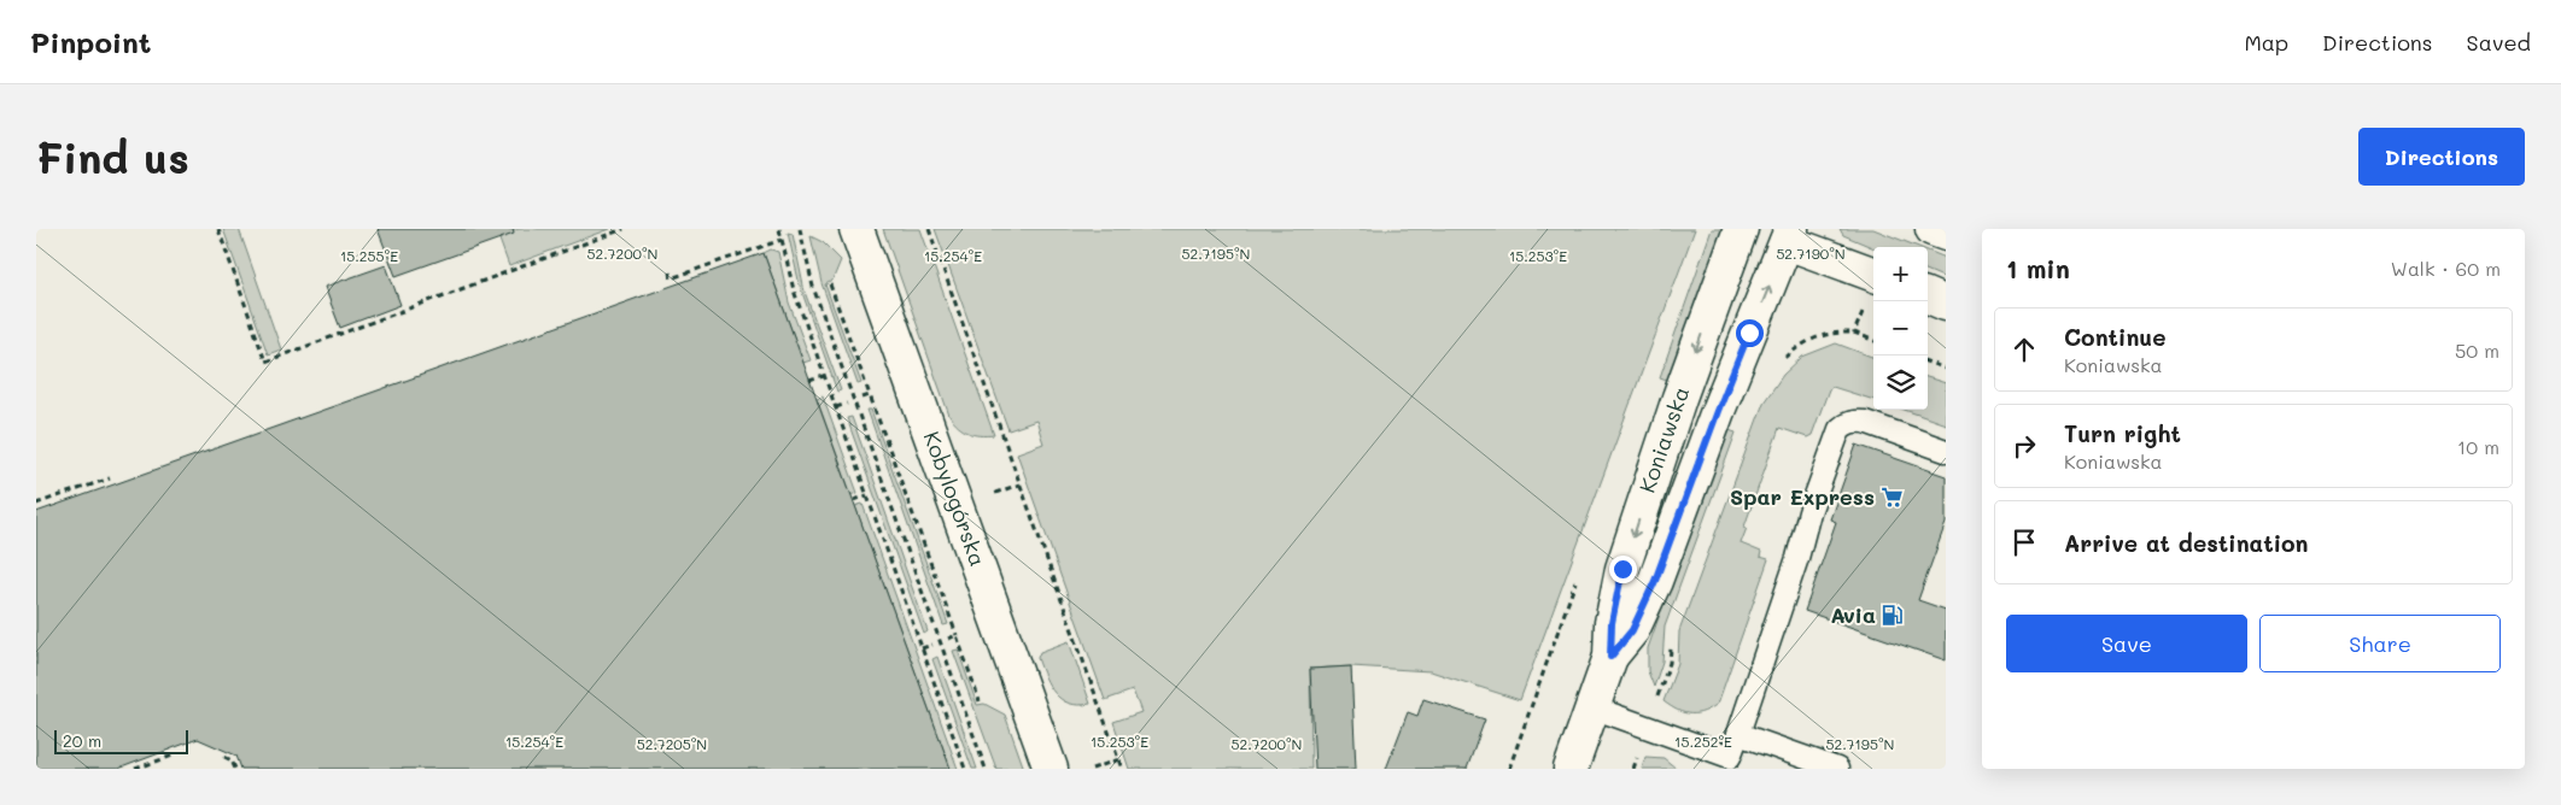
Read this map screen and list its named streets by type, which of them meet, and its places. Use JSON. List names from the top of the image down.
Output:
{
  "streets": {
    "main road": ["Koniawska", "Kobylogórska"]
  },
  "places": {
    "supermarket": ["Spar Express"],
    "fuel station": ["Avia"]
  },
  "scale_bar": "20 m",
  "page": {
    "header": "Pinpoint",
    "nav": ["Map", "Directions", "Saved"],
    "buttons": [
      "Directions",
      ["Save", "Share"]
    ],
    "title": "Find us",
    "heading": ["1 min", "Walk · 60 m"],
    "map_buttons": ["+", "−"],
    "list": [
      ["Continue", "Koniawska", "50 m"],
      ["Turn right", "Koniawska", "10 m"],
      "Arrive at destination"
    ],
    "scale": "20 m"
  },
  "coordinates": [
    "52.7200°N",
    "52.7195°N",
    "52.7190°N",
    "15.255°E",
    "15.254°E",
    "15.253°E",
    "15.252°E",
    "52.7205°N"
  ]
}
